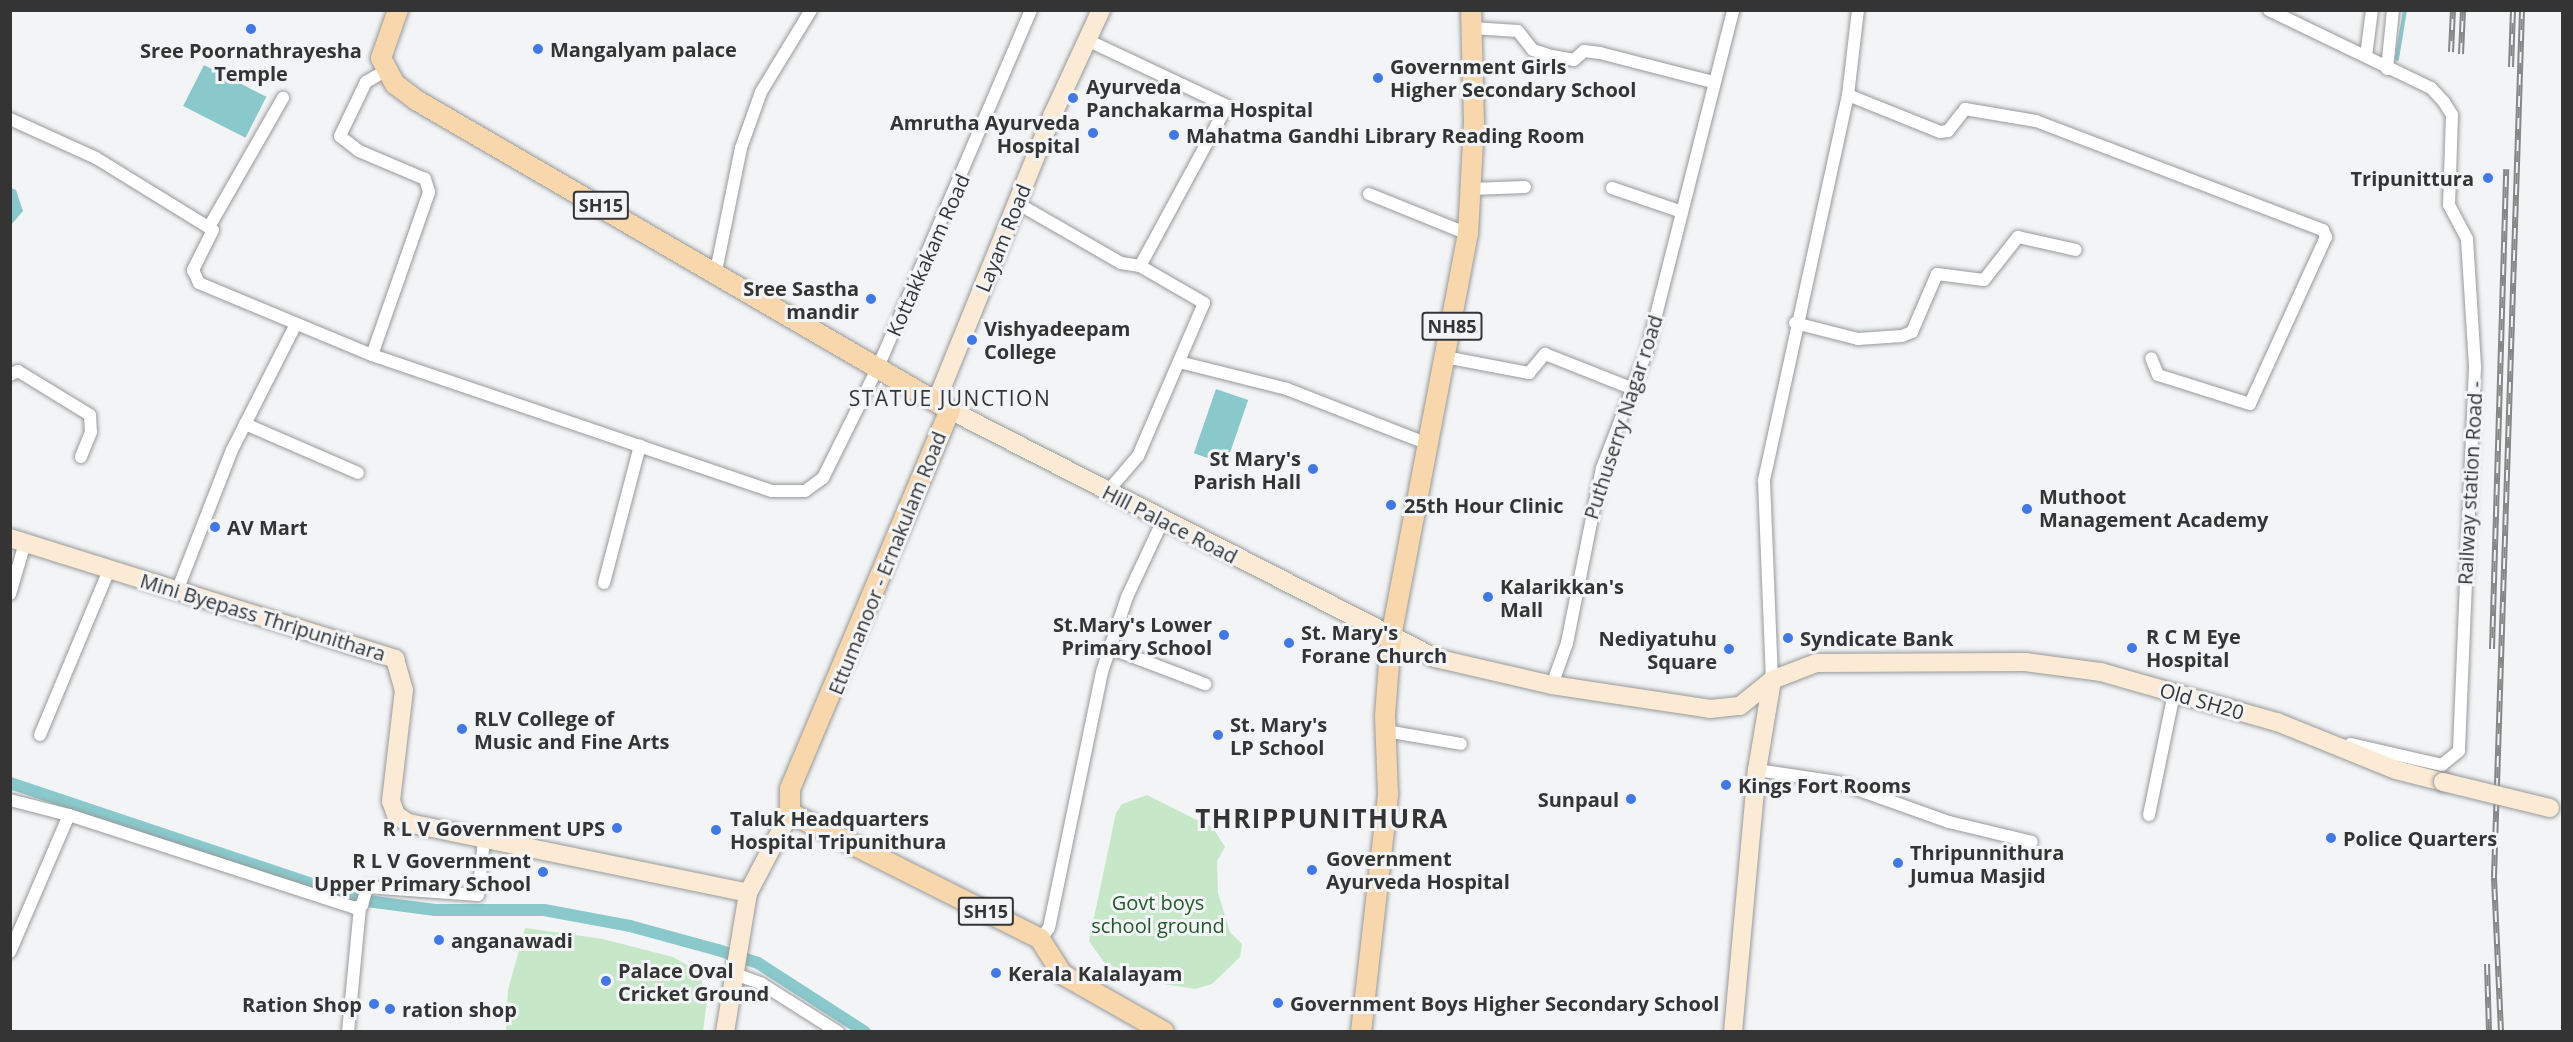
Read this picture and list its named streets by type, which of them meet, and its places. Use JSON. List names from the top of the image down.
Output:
{
  "streets": {
    "main road": [
      "SH15",
      "Layam Road",
      "NH85",
      "Hill Palace Road",
      "Ettumanoor - Ernakulam Road",
      "Mini Byepass Thripunithara",
      "Old SH20"
    ],
    "street": ["Kottakkakam Road", "Puthuserry Nagar road", "Railway station Road -"]
  },
  "crossings": [
    ["SH15", "Ettumanoor - Ernakulam Road"],
    ["Layam Road", "Hill Palace Road"],
    ["Layam Road", "Ettumanoor - Ernakulam Road"],
    ["Kottakkakam Road", "Ettumanoor - Ernakulam Road"],
    ["NH85", "Hill Palace Road"],
    ["Railway station Road -", "Old SH20"],
    ["Hill Palace Road", "Ettumanoor - Ernakulam Road"]
  ],
  "districts": ["STATUE JUNCTION", "THRIPPUNITHURA"],
  "parks": ["Govt boys school ground"],
  "places": [
    "Sree Poornathrayesha Temple",
    "Mangalyam palace",
    "Government Girls Higher Secondary School",
    "Ayurveda Panchakarma Hospital",
    "Amrutha Ayurveda Hospital",
    "Mahatma Gandhi Library Reading Room",
    "Tripunittura",
    "Sree Sastha mandir",
    "Vishyadeepam College",
    "St Mary's Parish Hall",
    "25th Hour Clinic",
    "Muthoot Management Academy",
    "AV Mart",
    "Kalarikkan's Mall",
    "St.Mary's Lower Primary School",
    "Syndicate Bank",
    "St. Mary's Forane Church",
    "R C M Eye Hospital",
    "Nediyatuhu Square",
    "RLV College of Music and Fine Arts",
    "St. Mary's LP School",
    "Kings Fort Rooms",
    "Sunpaul",
    "R L V Government UPS",
    "Taluk Headquarters Hospital Tripunithura",
    "Police Quarters",
    "Thripunnithura Jumua Masjid",
    "Government Ayurveda Hospital",
    "R L V Government Upper Primary School",
    "anganawadi",
    "Kerala Kalalayam",
    "Palace Oval Cricket Ground",
    "Government Boys Higher Secondary School",
    "Ration Shop",
    "ration shop"
  ]
}
